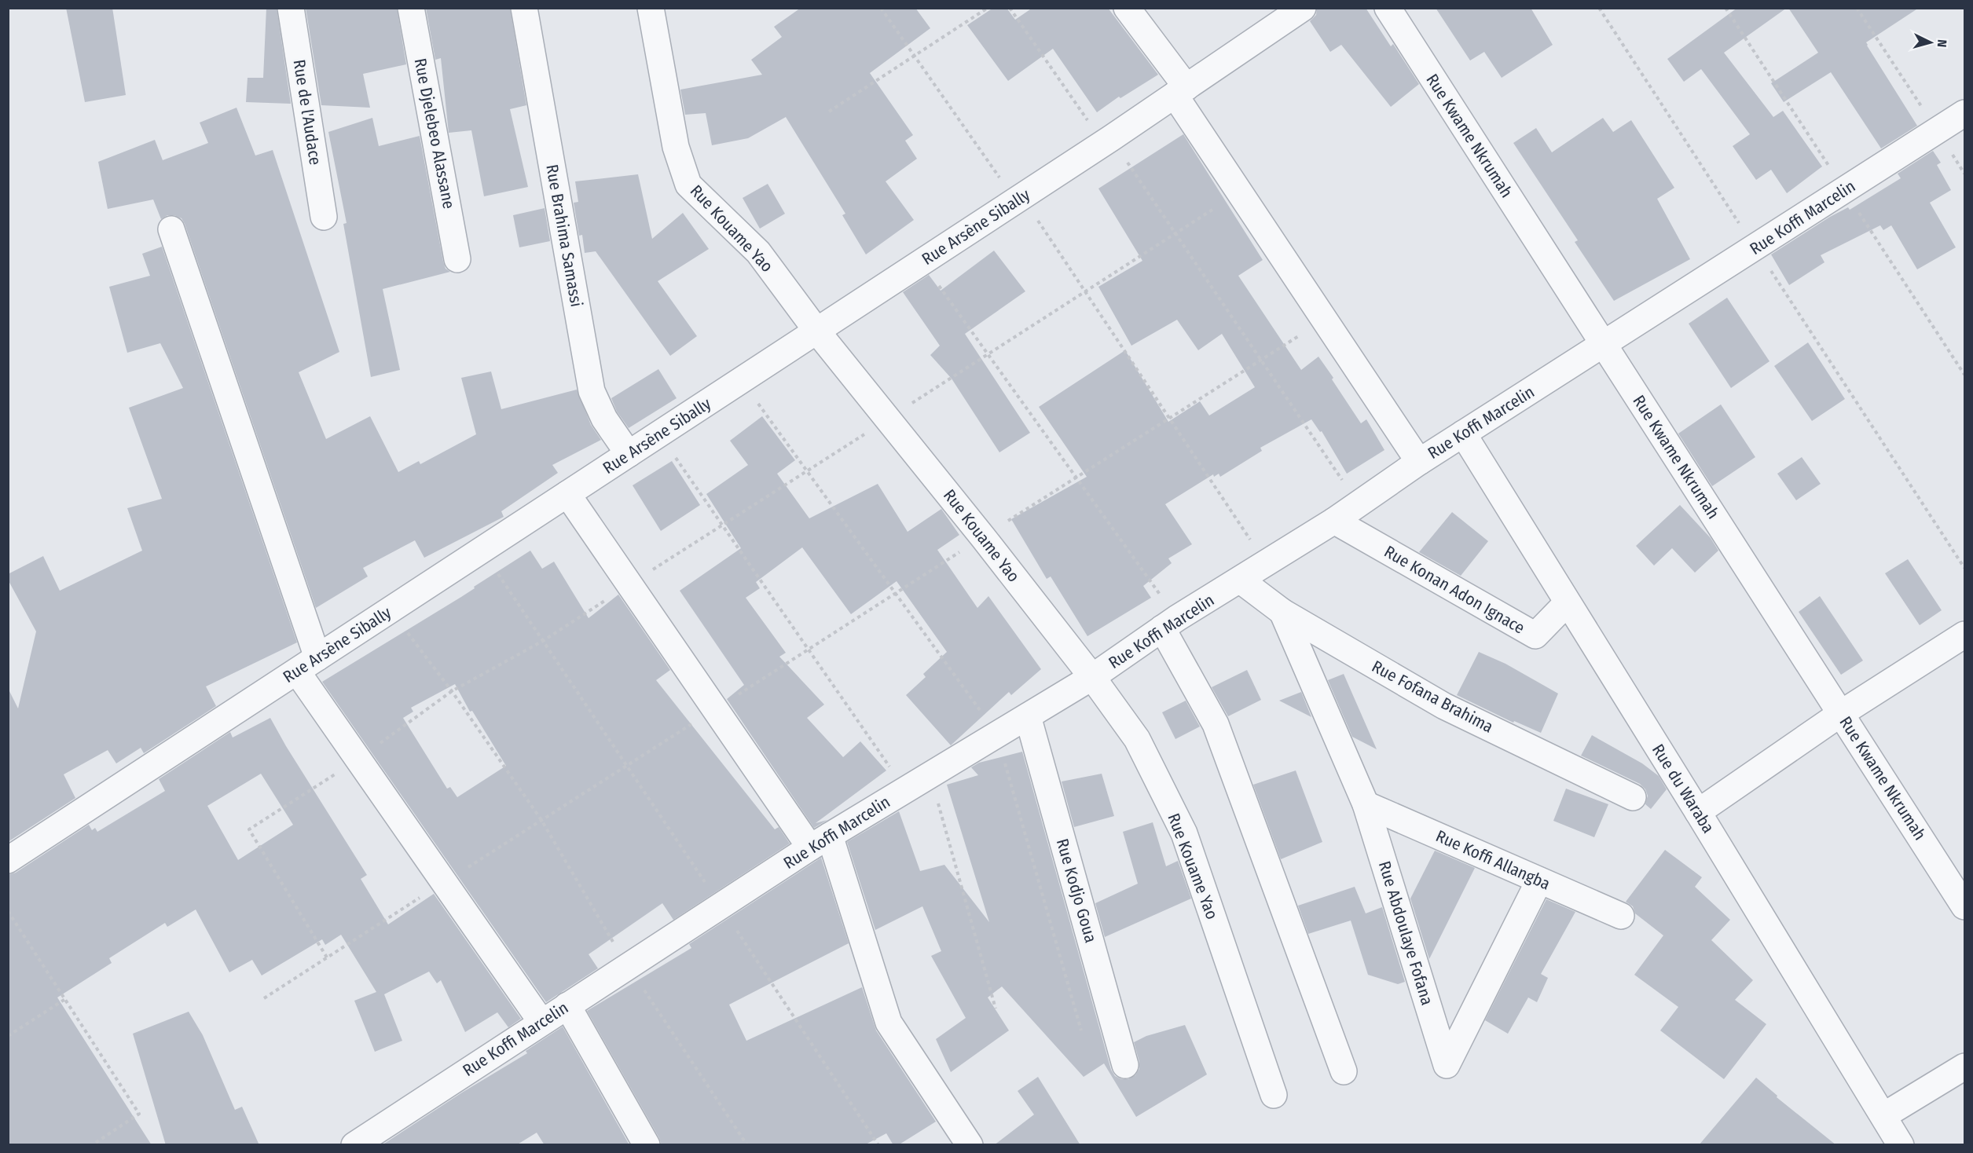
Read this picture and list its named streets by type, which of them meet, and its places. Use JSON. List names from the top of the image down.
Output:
{
  "streets": {
    "street": [
      "Rue de l'Audace",
      "Rue Djelebeo Alassane",
      "Rue Kwame Nkrumah",
      "Rue Koffi Marcelin",
      "Rue Arsène Sibally",
      "Rue Kouame Yao",
      "Rue Brahima Samassi",
      "Rue Konan Adon Ignace",
      "Rue Fofana Brahima",
      "Rue du Waraba",
      "Rue Koffi Allangba",
      "Rue Kodjo Goua",
      "Rue Abdoulaye Fofana"
    ]
  },
  "crossings": [
    ["Rue Kwame Nkrumah", "Rue Koffi Marcelin"],
    ["Rue Koffi Marcelin", "Rue Kouame Yao"],
    ["Rue Koffi Marcelin", "Rue Konan Adon Ignace"],
    ["Rue Koffi Marcelin", "Rue Fofana Brahima"],
    ["Rue Koffi Marcelin", "Rue du Waraba"],
    ["Rue Koffi Marcelin", "Rue Kodjo Goua"],
    ["Rue Arsène Sibally", "Rue Kouame Yao"],
    ["Rue Arsène Sibally", "Rue Brahima Samassi"],
    ["Rue Konan Adon Ignace", "Rue du Waraba"],
    ["Rue Fofana Brahima", "Rue Abdoulaye Fofana"],
    ["Rue Koffi Allangba", "Rue Abdoulaye Fofana"]
  ],
  "north": "right"
}
